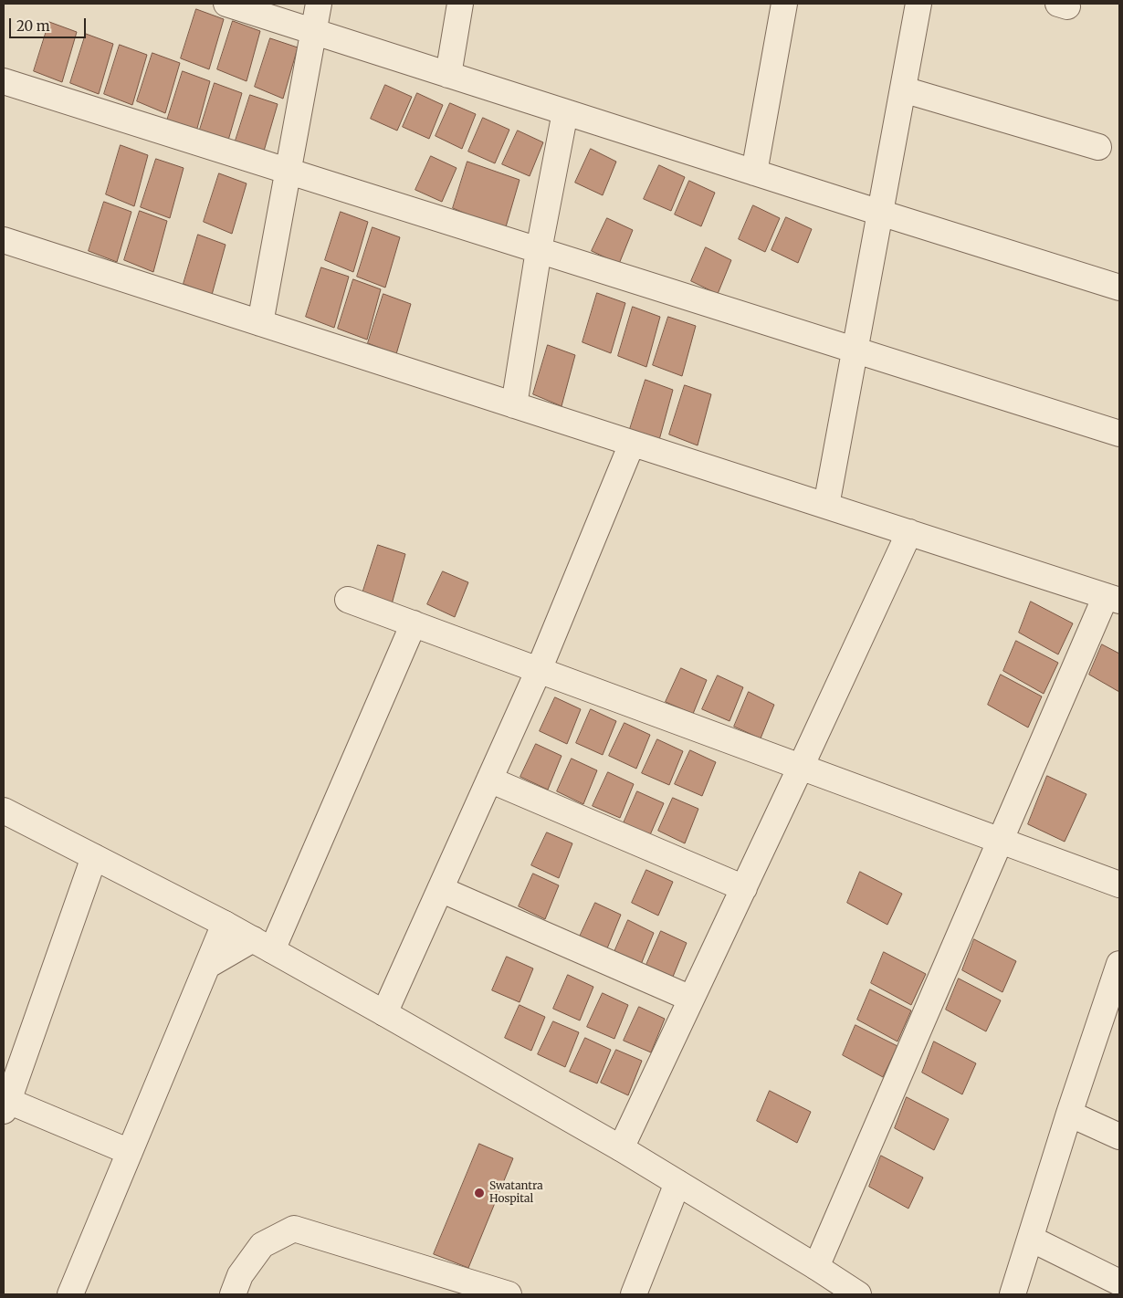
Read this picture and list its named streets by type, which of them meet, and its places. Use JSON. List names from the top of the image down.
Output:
{
  "places": ["Swatantra Hospital"],
  "scale_bar": "20 m"
}
